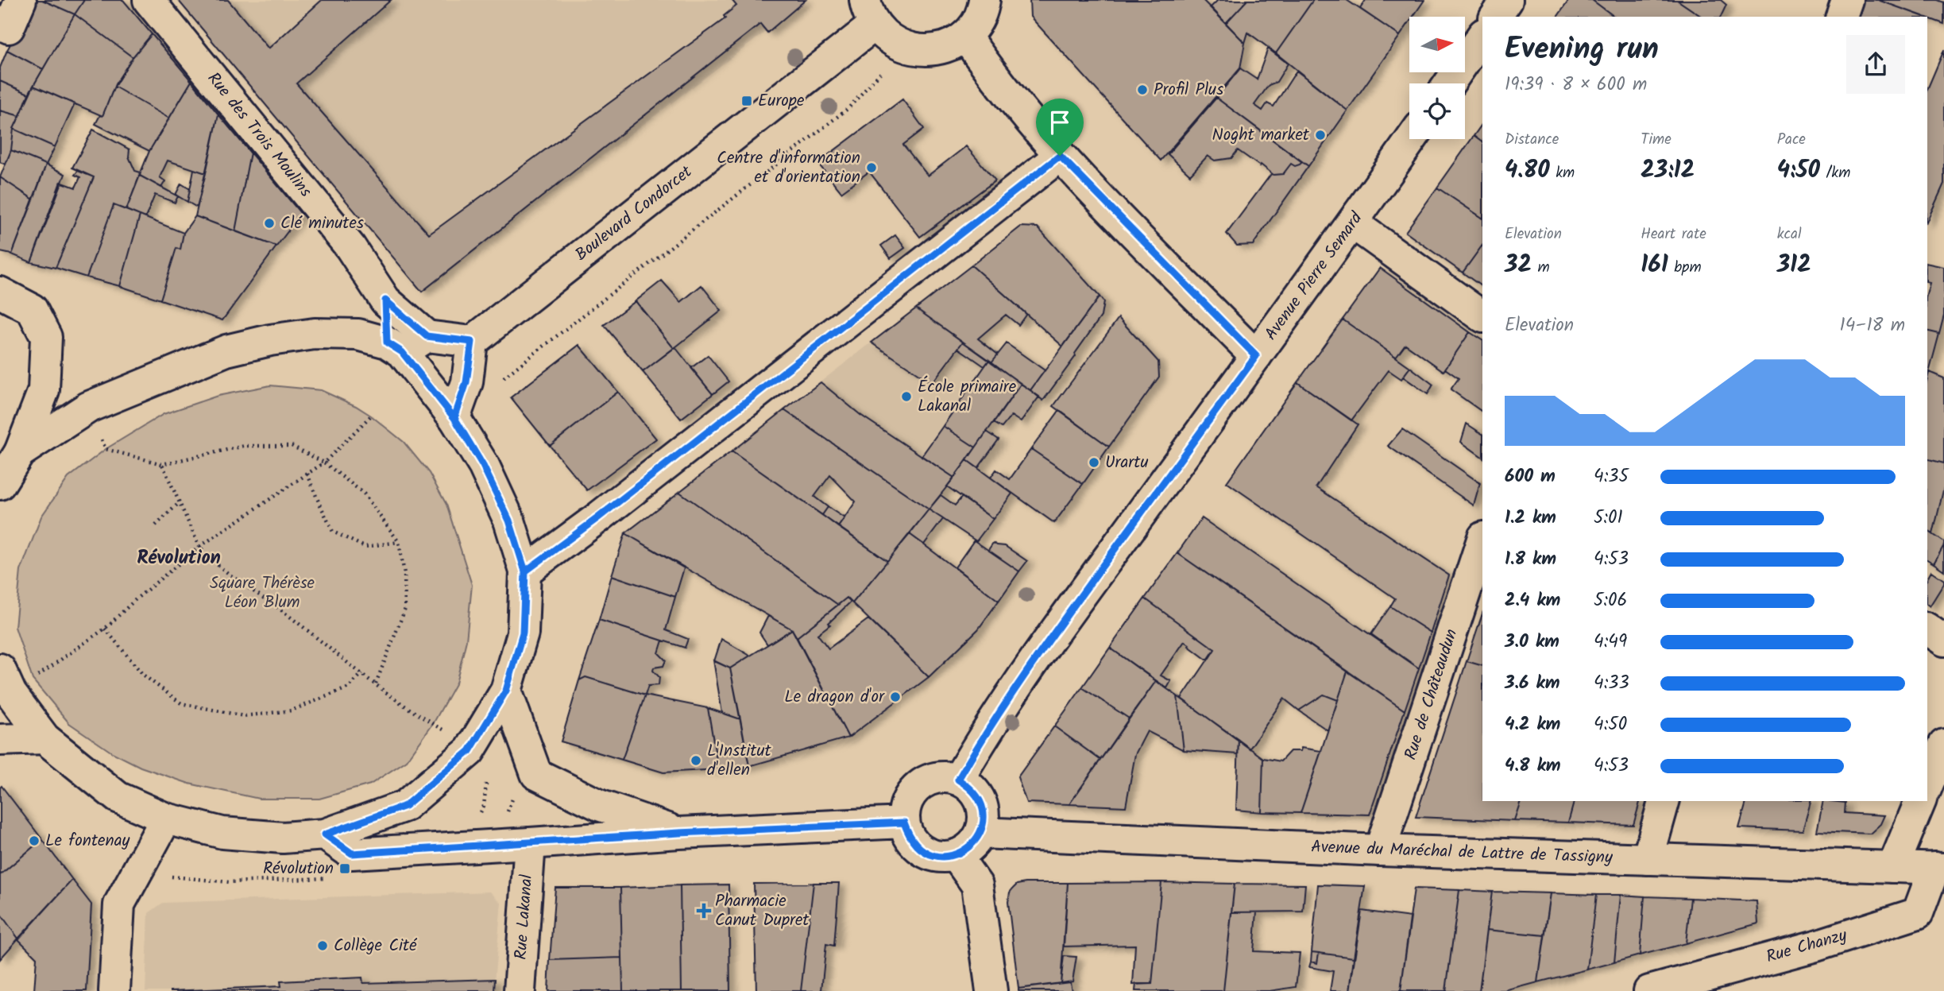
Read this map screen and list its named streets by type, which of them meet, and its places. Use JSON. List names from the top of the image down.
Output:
{
  "streets": {
    "street": [
      "Rue des Trois Moulins",
      "Boulevard Condorcet",
      "Avenue Pierre Semard",
      "Rue de Châteaudun",
      "Avenue du Maréchal de Lattre de Tassigny",
      "Rue Lakanal",
      "Rue Chanzy"
    ]
  },
  "crossings": [
    ["Avenue Pierre Semard", "Avenue du Maréchal de Lattre de Tassigny"],
    ["Rue de Châteaudun", "Avenue du Maréchal de Lattre de Tassigny"],
    ["Avenue du Maréchal de Lattre de Tassigny", "Rue Chanzy"]
  ],
  "districts": ["Révolution"],
  "parks": ["Square Thérèse Léon Blum"],
  "places": {
    "other": [
      "Profil Plus",
      "Noght market",
      "Centre d'information et d'orientation",
      "Clé minutes",
      "École primaire Lakanal",
      "Urartu",
      "Le dragon d'or",
      "L'Institut d'ellen",
      "Le fontenay",
      "Collège Cité"
    ],
    "transit": ["Europe", "Révolution"],
    "health": ["Pharmacie Canut Dupret"]
  },
  "north": "right",
  "page": {
    "heading": ["Evening run", "19:39 · 8 × 600 m"],
    "stats": [
      ["Distance", "4.80 km"],
      ["Time", "23:12"],
      ["Pace", "4:50 /km"],
      ["Elevation", "32 m"],
      ["Heart rate", "161 bpm"],
      ["kcal", "312"]
    ],
    "chart": ["Elevation", "14–18 m"],
    "list": [
      {
        "name": "600 m",
        "note": "4:35"
      },
      {
        "name": "1.2 km",
        "note": "5:01"
      },
      {
        "name": "1.8 km",
        "note": "4:53"
      },
      {
        "name": "2.4 km",
        "note": "5:06"
      },
      {
        "name": "3.0 km",
        "note": "4:49"
      },
      {
        "name": "3.6 km",
        "note": "4:33"
      },
      {
        "name": "4.2 km",
        "note": "4:50"
      },
      {
        "name": "4.8 km",
        "note": "4:53"
      }
    ]
  }
}
